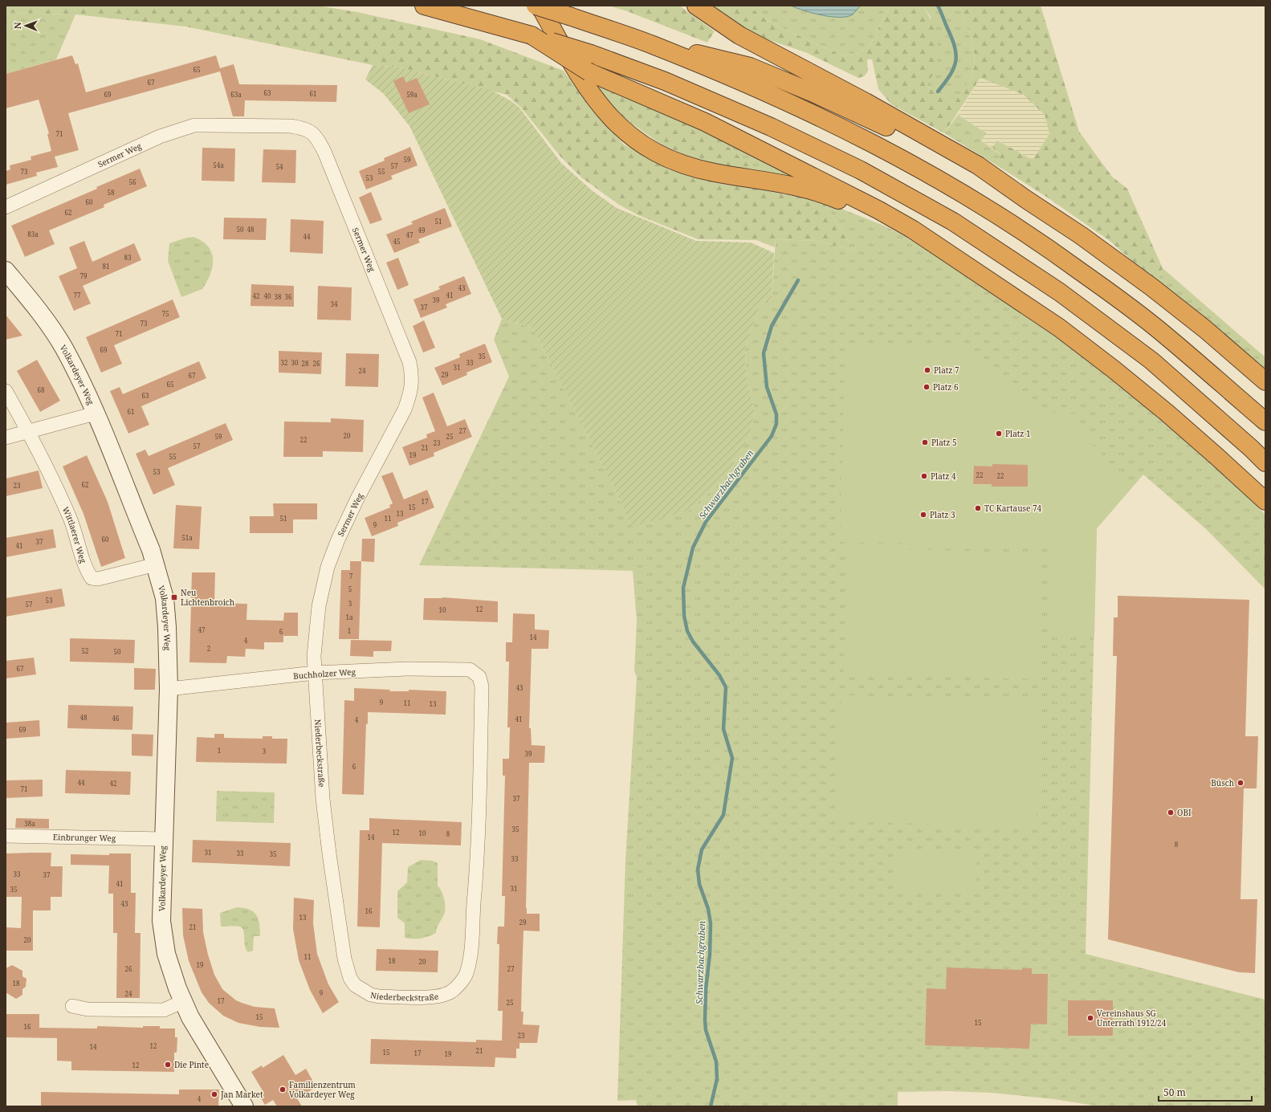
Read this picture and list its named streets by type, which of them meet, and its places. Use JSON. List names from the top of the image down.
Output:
{
  "streets": {
    "street": [
      "Sermer Weg",
      "Volkardeyer Weg",
      "Wittlaerer Weg",
      "Buchholzer Weg",
      "Niederbeckstraße",
      "Einbrunger Weg"
    ]
  },
  "crossings": [
    ["Sermer Weg", "Buchholzer Weg"],
    ["Sermer Weg", "Niederbeckstraße"],
    ["Volkardeyer Weg", "Wittlaerer Weg"],
    ["Volkardeyer Weg", "Buchholzer Weg"],
    ["Volkardeyer Weg", "Einbrunger Weg"],
    ["Buchholzer Weg", "Niederbeckstraße"]
  ],
  "water": ["Schwarzbachgraben"],
  "places": {
    "other": [
      "Platz 7",
      "Platz 6",
      "Platz 1",
      "Platz 5",
      "Platz 4",
      "TC Kartause 74",
      "Platz 3",
      "Büsch",
      "OBI",
      "Vereinshaus SG Unterrath 1912/24",
      "Die Pinte",
      "Familienzentrum Volkardeyer Weg",
      "Jan Market"
    ],
    "transit": ["Neu Lichtenbroich"]
  },
  "house_numbers": [
    "65",
    "67",
    "63",
    "61",
    "69",
    "63a",
    "59a",
    "71",
    "59",
    "54a",
    "57",
    "54",
    "73",
    "55",
    "53",
    "56",
    "58",
    "60",
    "62",
    "51",
    "50",
    "48",
    "49",
    "83a",
    "47",
    "44",
    "45",
    "83",
    "81",
    "79",
    "43",
    "77",
    "41",
    "42",
    "40",
    "38",
    "36",
    "39",
    "34",
    "37",
    "75",
    "73",
    "71",
    "69",
    "35",
    "32",
    "30",
    "33",
    "28",
    "26",
    "31",
    "24",
    "29",
    "67",
    "65",
    "68",
    "63",
    "61",
    "27",
    "20",
    "59",
    "25",
    "22",
    "23",
    "57",
    "21",
    "19",
    "55",
    "53",
    "22",
    "22",
    "62",
    "23",
    "17",
    "15",
    "13",
    "51",
    "11",
    "9",
    "51a",
    "60",
    "37",
    "41",
    "7",
    "5",
    "53",
    "3",
    "57",
    "12",
    "10",
    "1a",
    "47",
    "1",
    "6",
    "14",
    "4",
    "2",
    "52",
    "50",
    "67",
    "43",
    "9",
    "11",
    "13",
    "48",
    "46",
    "41",
    "4",
    "69",
    "1",
    "3",
    "39",
    "6",
    "44",
    "42",
    "71",
    "37",
    "38a",
    "35",
    "12",
    "10",
    "8",
    "14",
    "8",
    "31",
    "33",
    "35",
    "33",
    "33",
    "37",
    "41",
    "31",
    "35",
    "43",
    "16",
    "13",
    "29",
    "21",
    "20",
    "11",
    "18",
    "20",
    "19",
    "26",
    "27",
    "18",
    "9",
    "24",
    "17",
    "25",
    "15",
    "15",
    "16",
    "23",
    "12",
    "14",
    "21",
    "15",
    "17",
    "19",
    "12",
    "4"
  ],
  "scale_bar": "50 m",
  "north": "left"
}
